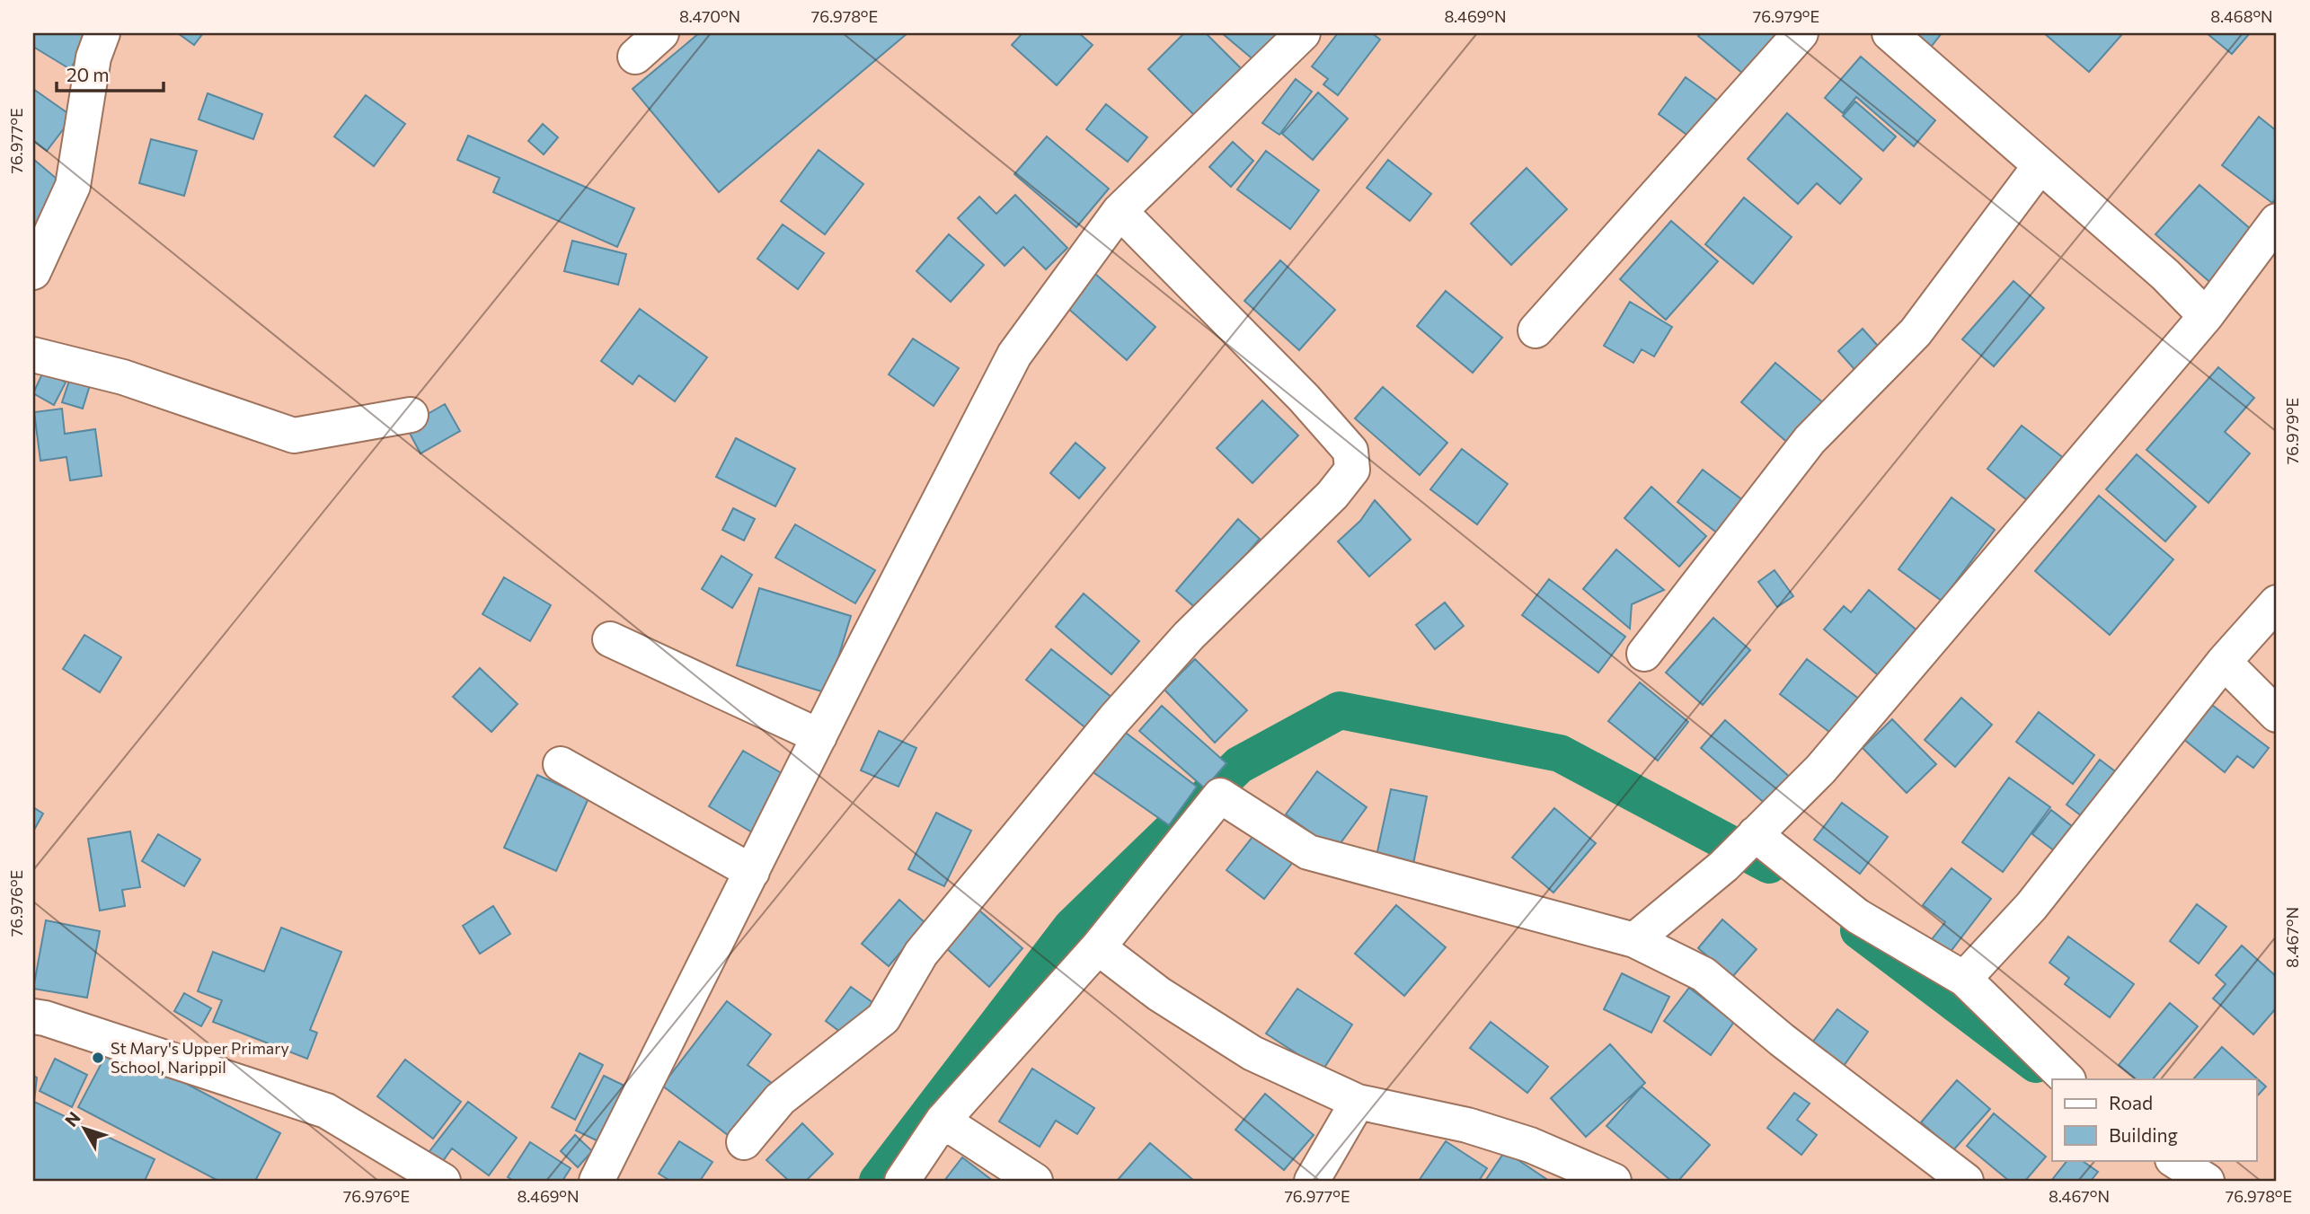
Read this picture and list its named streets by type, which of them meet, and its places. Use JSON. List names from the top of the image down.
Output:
{
  "places": ["St Mary's Upper Primary School, Narippil"],
  "legend": ["Road", "Building"],
  "scale_bar": "20 m",
  "north": "top left",
  "coordinates": [
    "8.470°N",
    "76.978°E",
    "8.469°N",
    "76.979°E",
    "8.468°N",
    "76.977°E",
    "76.976°E",
    "8.467°N"
  ]
}
